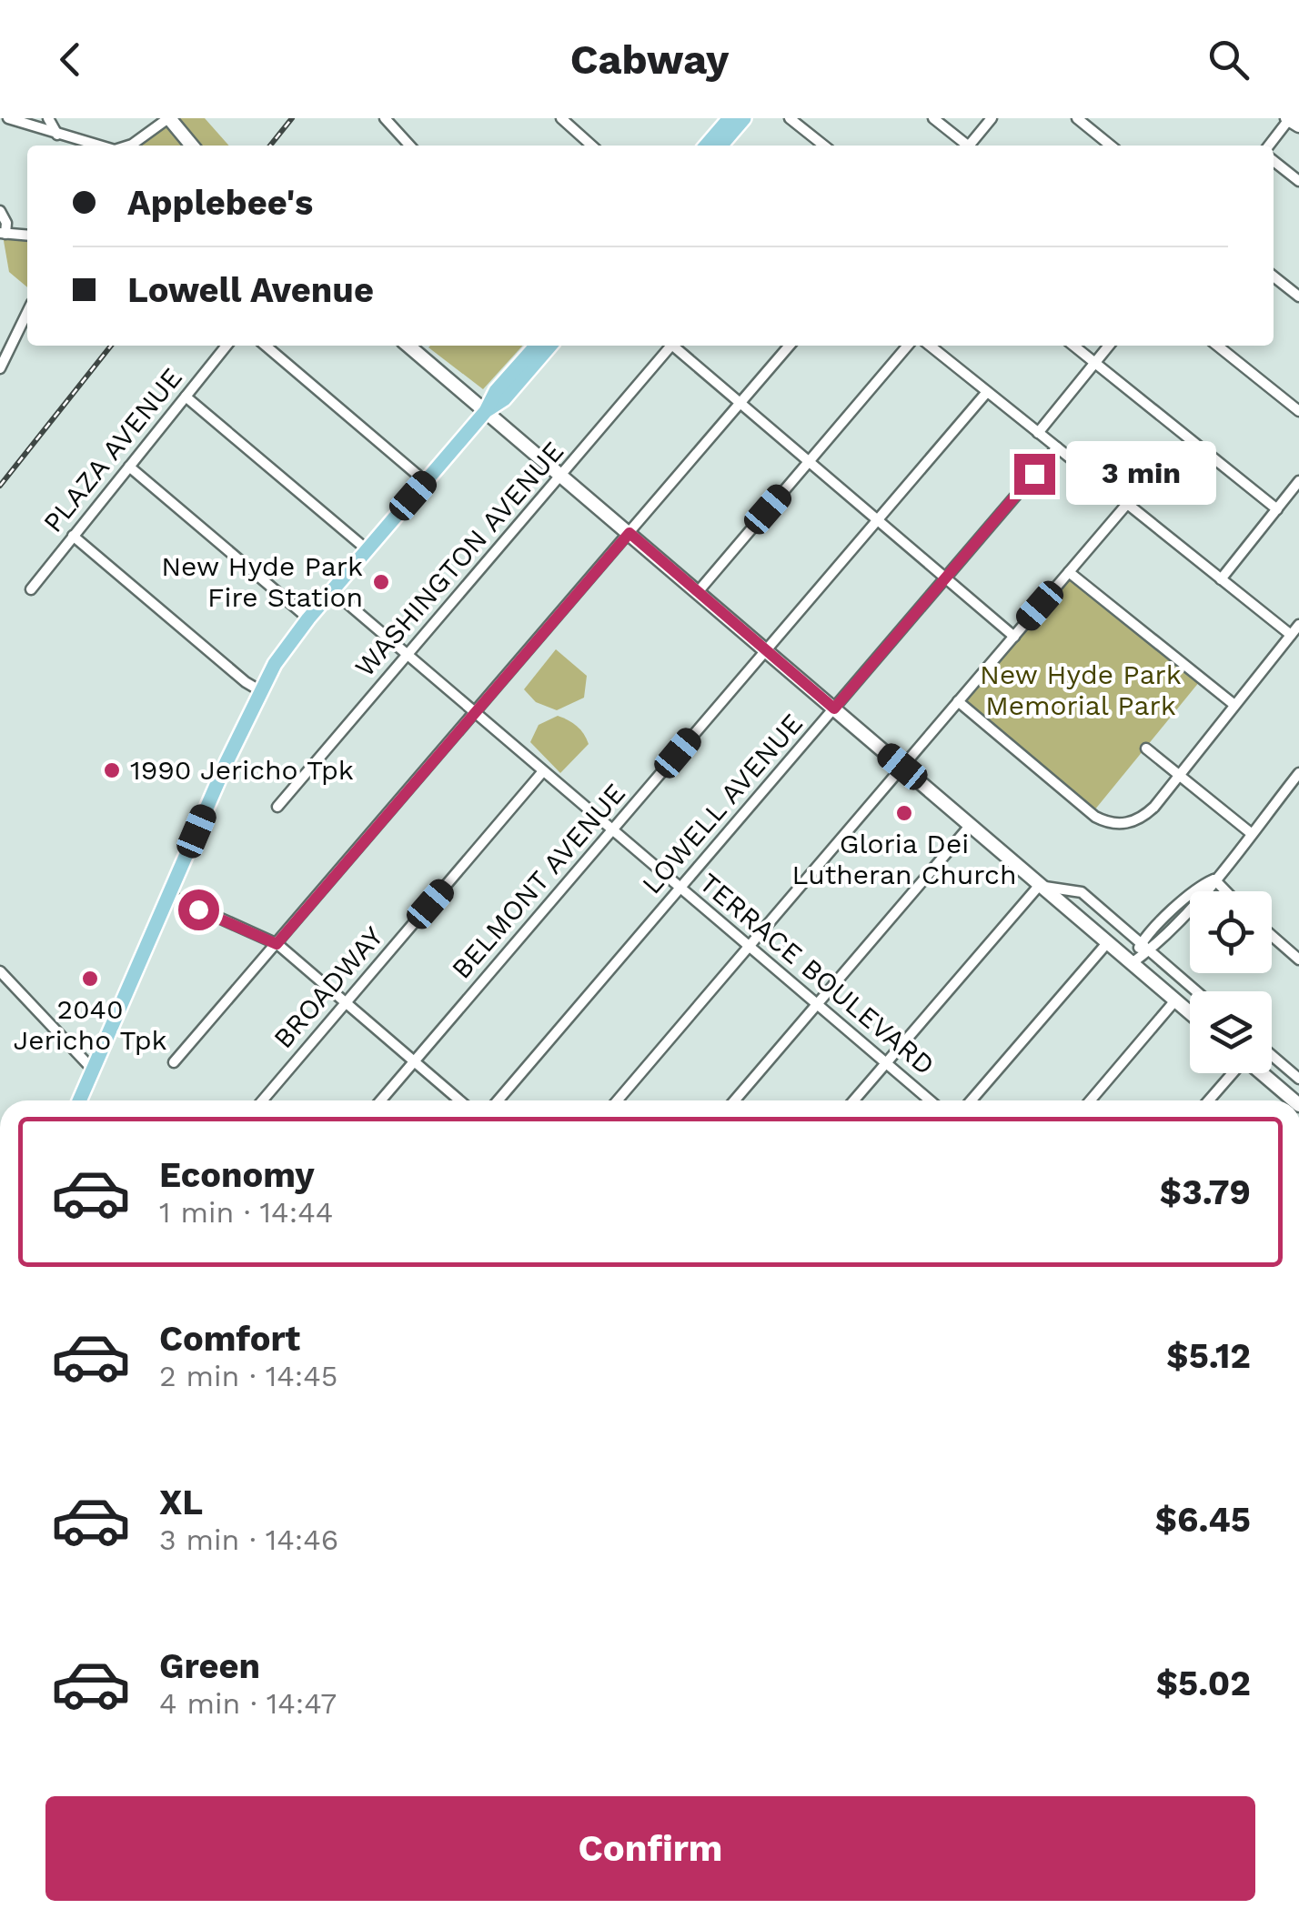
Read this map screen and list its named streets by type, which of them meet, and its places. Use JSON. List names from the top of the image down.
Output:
{
  "streets": {
    "street": [
      "PLAZA AVENUE",
      "WASHINGTON AVENUE",
      "LOWELL AVENUE",
      "BELMONT AVENUE",
      "TERRACE BOULEVARD",
      "BROADWAY"
    ]
  },
  "crossings": [
    ["WASHINGTON AVENUE", "TERRACE BOULEVARD"],
    ["LOWELL AVENUE", "TERRACE BOULEVARD"],
    ["BELMONT AVENUE", "TERRACE BOULEVARD"],
    ["TERRACE BOULEVARD", "BROADWAY"]
  ],
  "parks": ["New Hyde Park Memorial Park"],
  "places": [
    "New Hyde Park Fire Station",
    "1990 Jericho Tpk",
    "Gloria Dei Lutheran Church",
    "2040 Jericho Tpk"
  ],
  "page": {
    "header": "Cabway",
    "banner": ["Applebee's", "Lowell Avenue"],
    "bubble": "3 min",
    "list": [
      {
        "name": "Economy",
        "note": "1 min · 14:44",
        "value": "$3.79"
      },
      {
        "name": "Comfort",
        "note": "2 min · 14:45",
        "value": "$5.12"
      },
      {
        "name": "XL",
        "note": "3 min · 14:46",
        "value": "$6.45"
      },
      {
        "name": "Green",
        "note": "4 min · 14:47",
        "value": "$5.02"
      }
    ],
    "buttons": "Confirm"
  }
}
